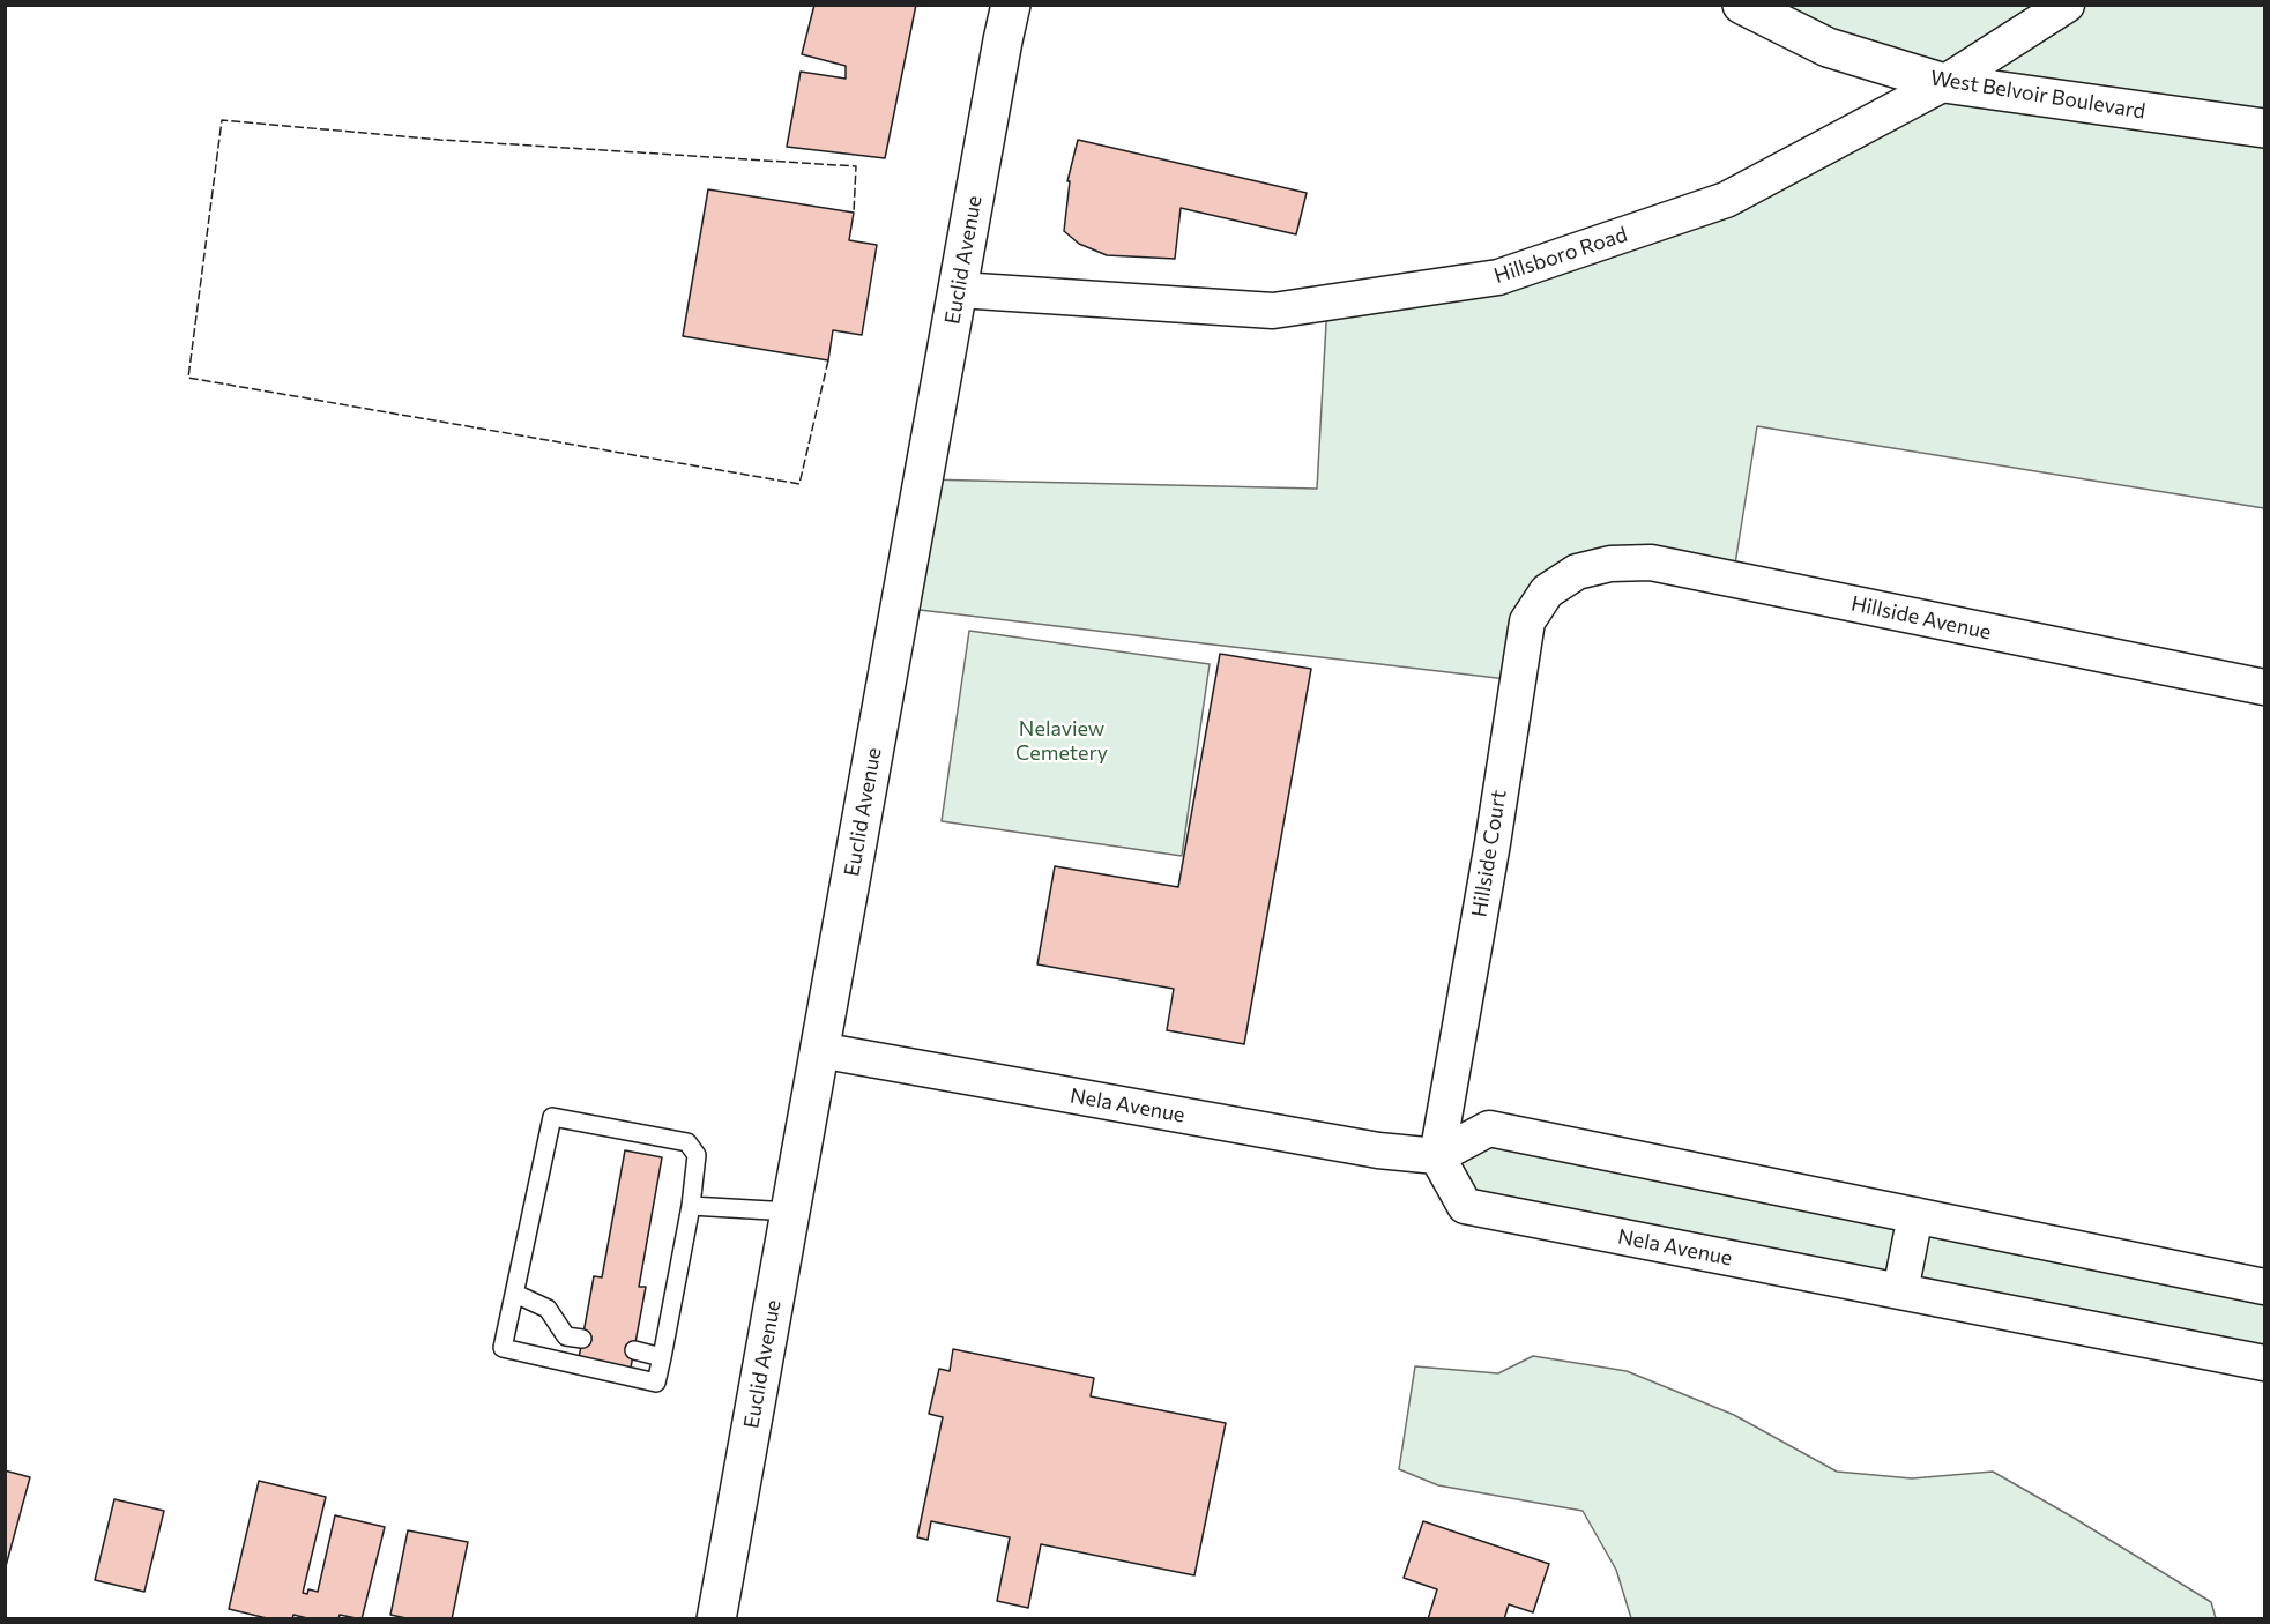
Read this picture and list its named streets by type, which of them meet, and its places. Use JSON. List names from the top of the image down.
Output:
{
  "streets": {
    "main road": ["West Belvoir Boulevard", "Euclid Avenue"],
    "street": [
      "Hillsboro Road",
      "Hillside Avenue",
      "Hillside Court",
      "Nela Avenue"
    ]
  },
  "crossings": [
    ["West Belvoir Boulevard", "Hillsboro Road"],
    ["Hillsboro Road", "Euclid Avenue"],
    ["Euclid Avenue", "Nela Avenue"],
    ["Hillside Avenue", "Hillside Court"],
    ["Hillside Court", "Nela Avenue"]
  ],
  "parks": ["Nelaview Cemetery"]
}
